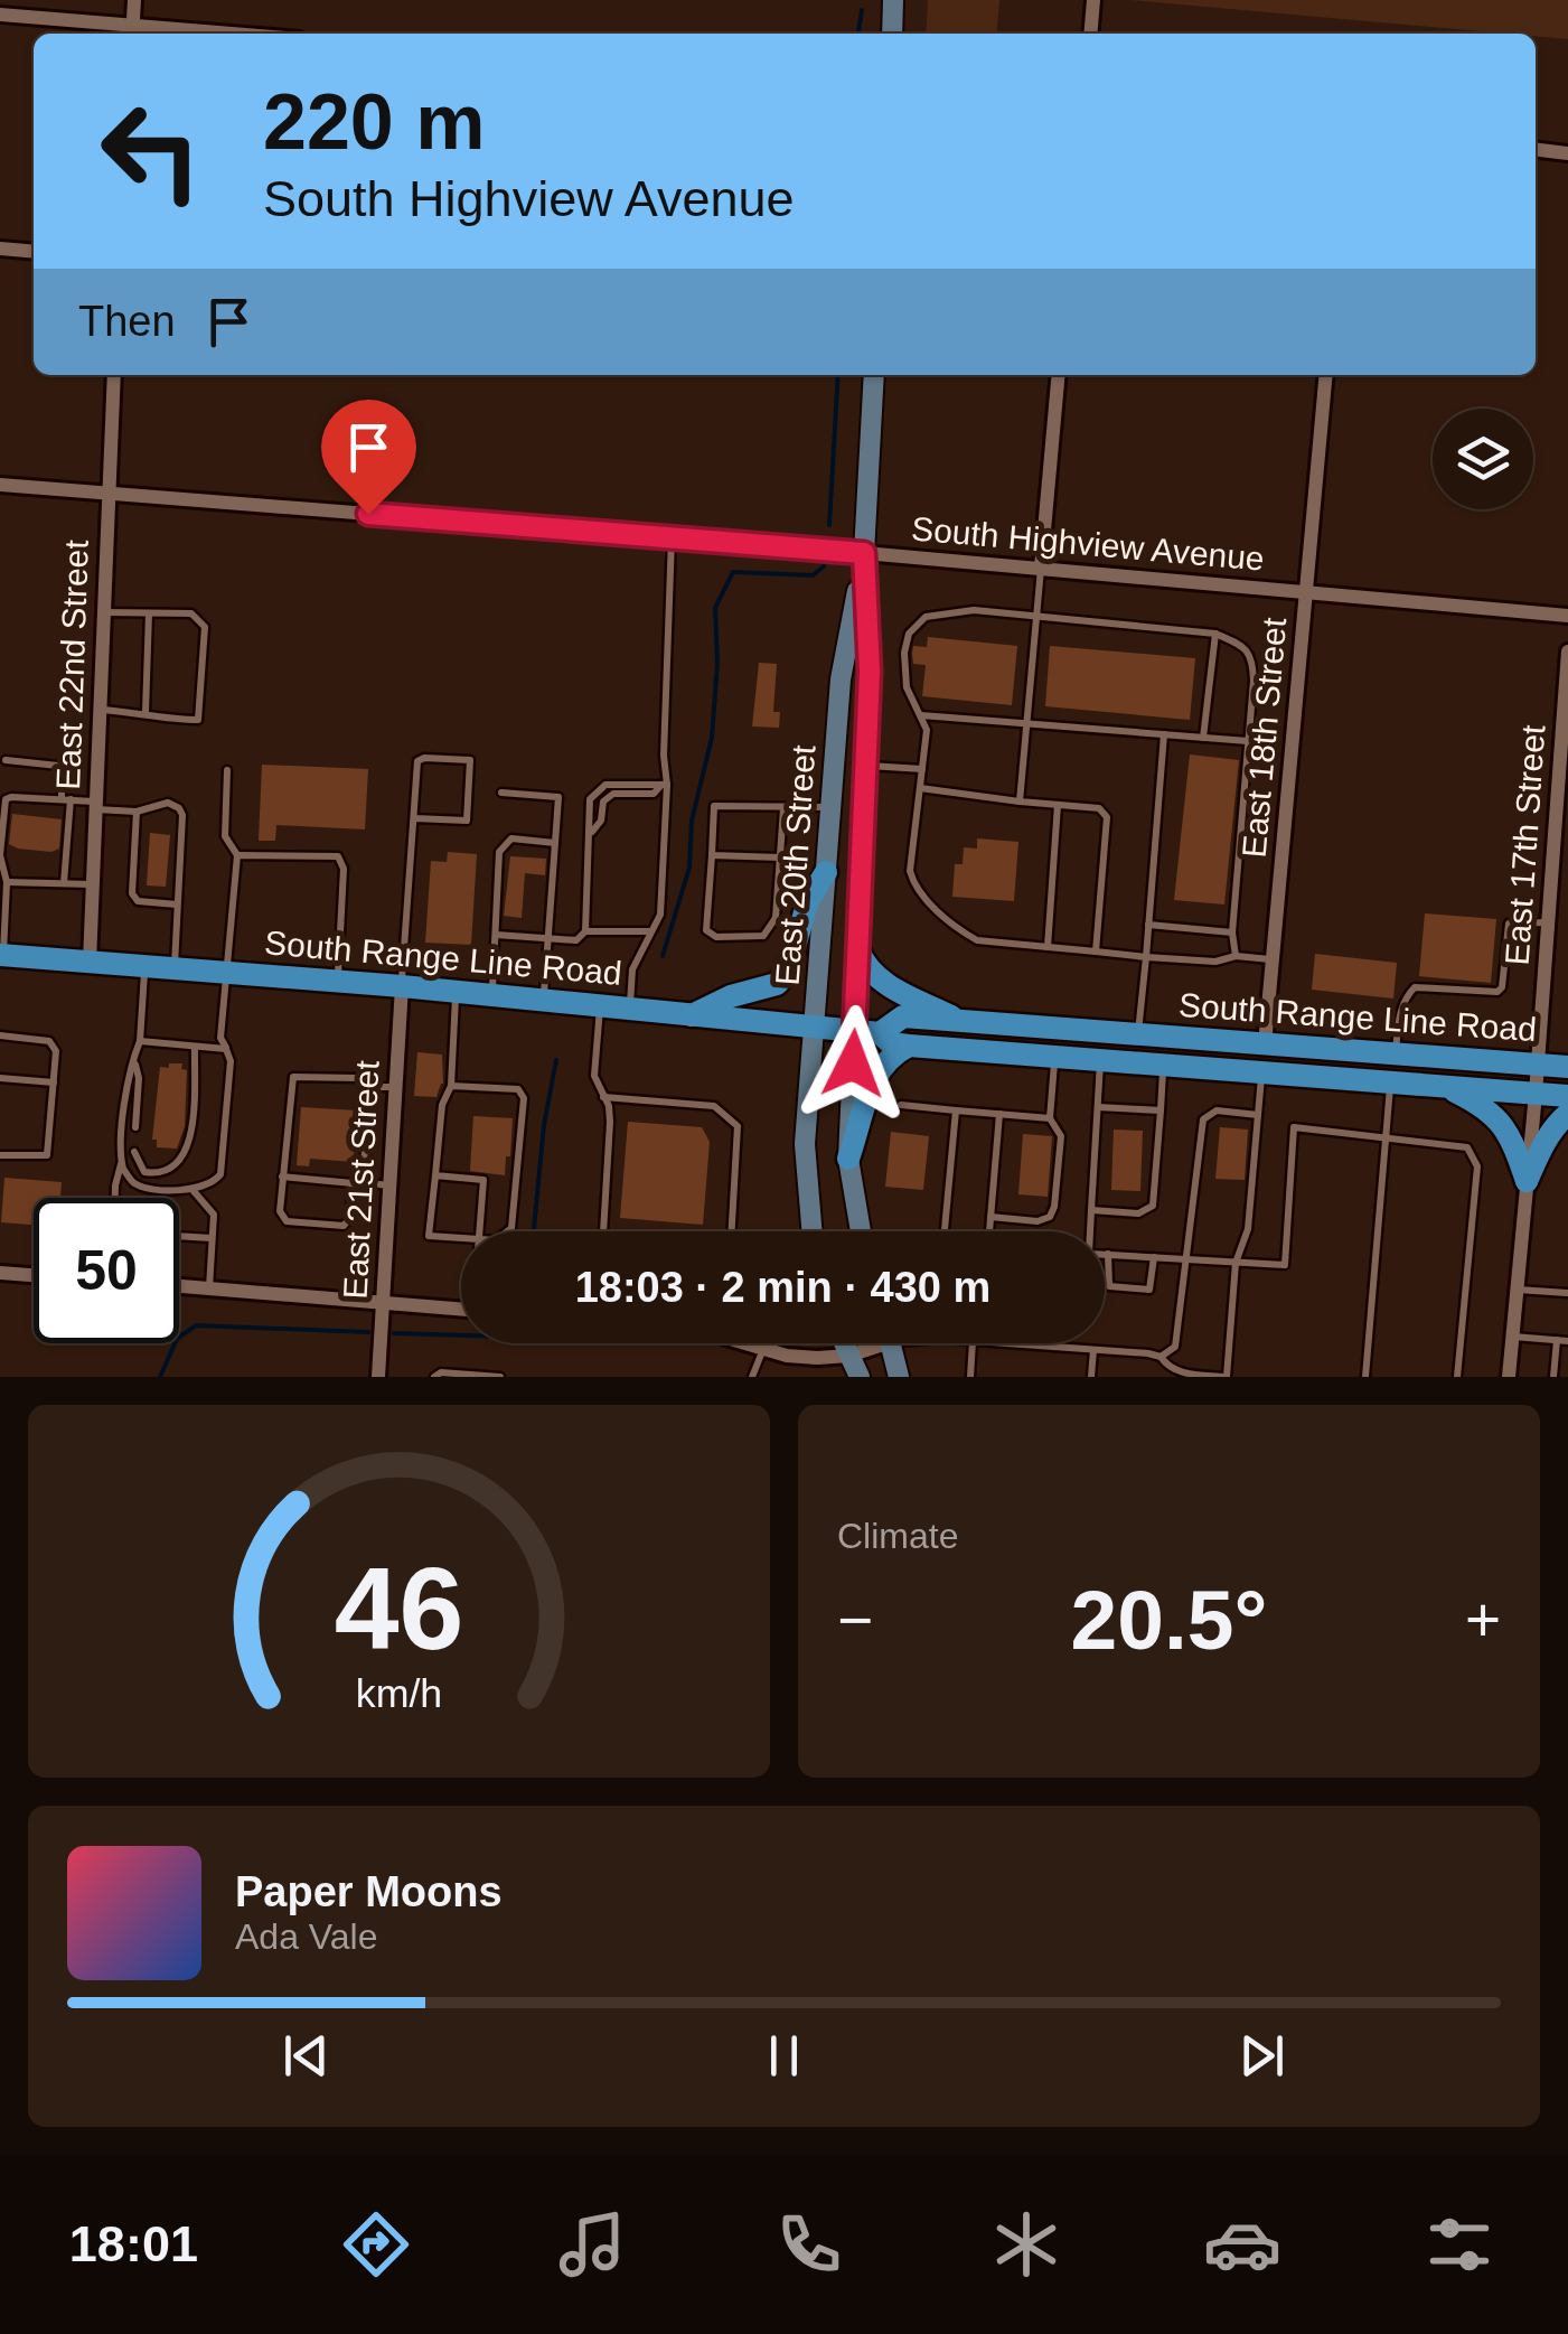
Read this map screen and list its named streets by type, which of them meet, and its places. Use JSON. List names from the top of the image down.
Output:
{
  "streets": {
    "main road": ["East 20th Street", "South Range Line Road"],
    "street": [
      "South Highview Avenue",
      "East 22nd Street",
      "East 18th Street",
      "East 17th Street",
      "East 21st Street"
    ]
  },
  "crossings": [
    ["South Highview Avenue", "East 22nd Street"],
    ["South Highview Avenue", "East 18th Street"],
    ["South Highview Avenue", "East 20th Street"],
    ["East 22nd Street", "South Range Line Road"],
    ["East 18th Street", "South Range Line Road"],
    ["East 17th Street", "South Range Line Road"],
    ["East 20th Street", "South Range Line Road"],
    ["South Range Line Road", "East 21st Street"]
  ],
  "page": {
    "turn": ["220 m", "South Highview Avenue"],
    "then": "Then",
    "limit": "50",
    "trip": "18:03 · 2 min · 430 m",
    "tile": "Climate",
    "heat": ["−", "20.5°", "+"],
    "song": ["Paper Moons", "Ada Vale"],
    "tabs": "18:01",
    "gauge": ["46", "km/h"]
  }
}
